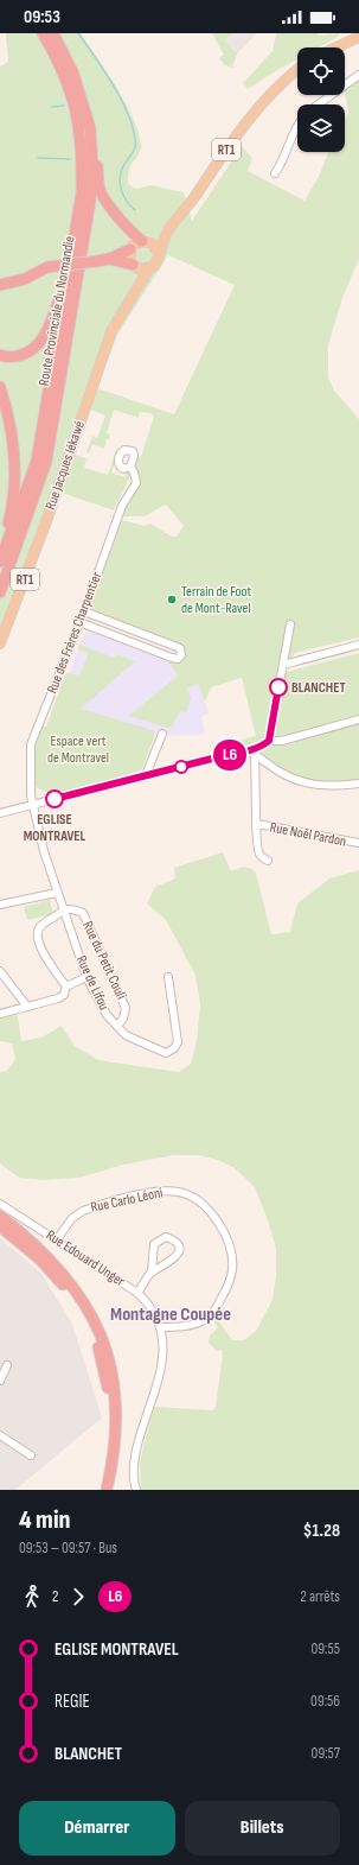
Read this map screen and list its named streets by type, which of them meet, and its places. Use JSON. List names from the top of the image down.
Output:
{
  "streets": {
    "highway": ["Route Provinciale du Normandie"],
    "main road": ["RT1", "Rue Jacques Iékawé"],
    "street": [
      "Rue des Frères Charpentier",
      "Rue Noël Pardon",
      "Rue du Petit Couli",
      "Rue de Lifou",
      "Rue Carlo Léoni",
      "Rue Edouard Unger"
    ]
  },
  "crossings": [
    ["RT1", "Rue Jacques Iékawé"],
    ["Rue des Frères Charpentier", "Rue de Lifou"],
    ["Rue du Petit Couli", "Rue de Lifou"],
    ["Rue Carlo Léoni", "Rue Edouard Unger"]
  ],
  "districts": ["Montagne Coupée"],
  "parks": ["Espace vert de Montravel"],
  "places": ["Terrain de Foot de Mont-Ravel", "BLANCHET", "EGLISE MONTRAVEL"],
  "lines": ["bus line L6"],
  "page": {
    "status": "09:53",
    "on_map": "L6",
    "heading": ["4 min", "09:53 – 09:57 · Bus", "$1.28"],
    "legs": ["2", "L6", "2 arrêts"],
    "list": [
      {
        "name": "EGLISE MONTRAVEL",
        "value": "09:55"
      },
      {
        "name": "REGIE",
        "value": "09:56"
      },
      {
        "name": "BLANCHET",
        "value": "09:57"
      }
    ],
    "buttons": ["Démarrer", "Billets"]
  }
}
